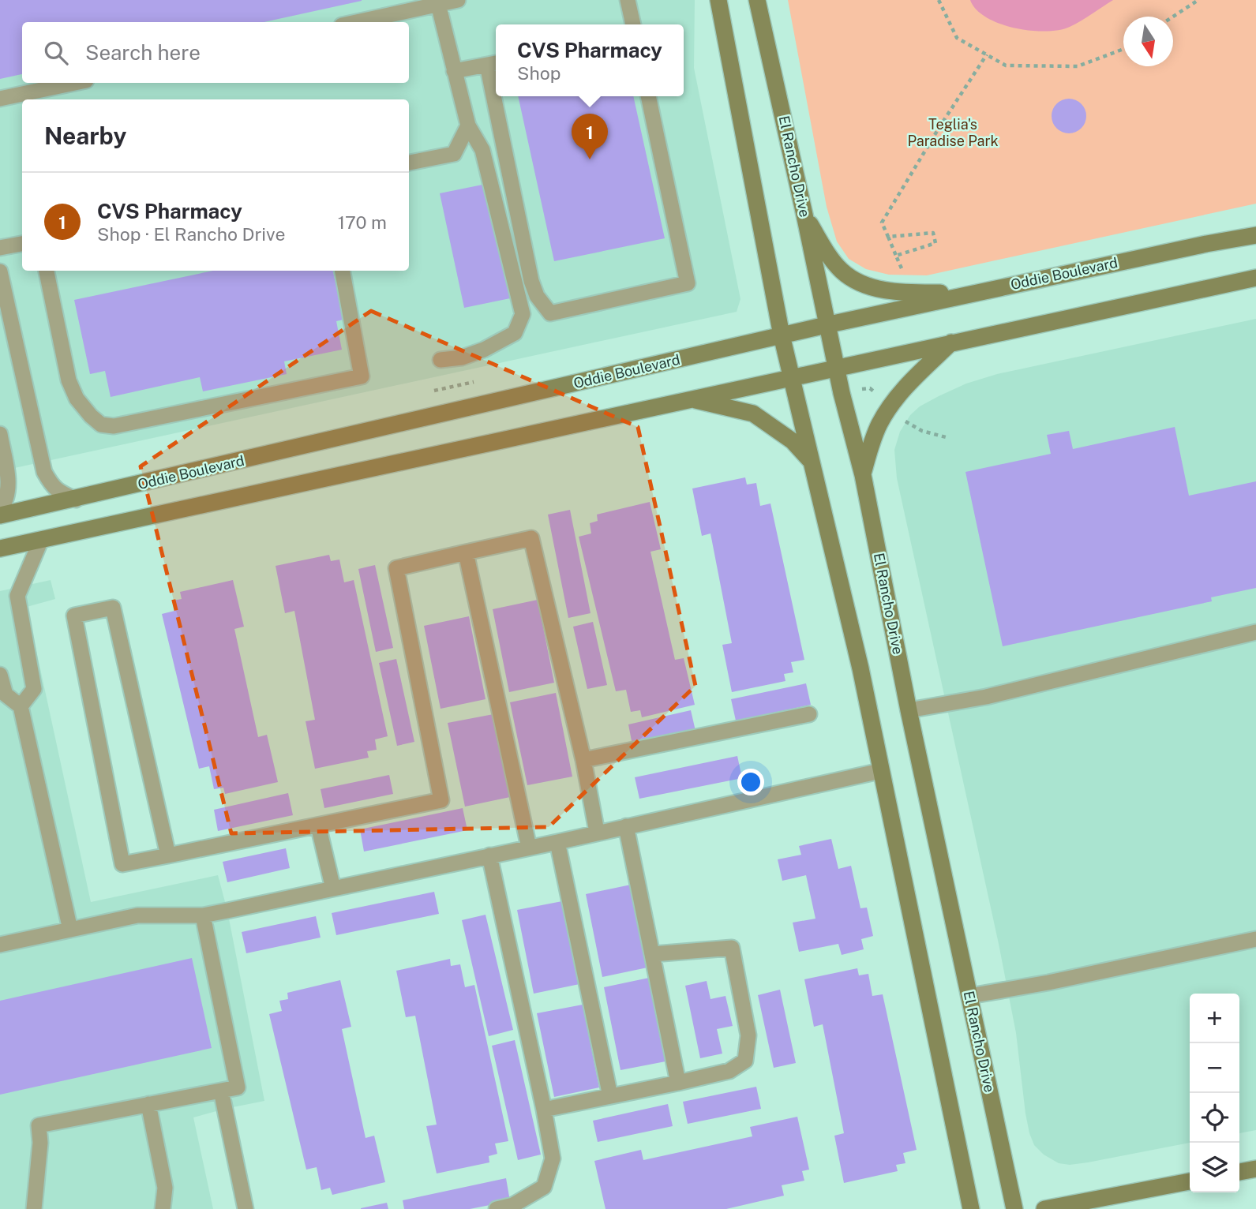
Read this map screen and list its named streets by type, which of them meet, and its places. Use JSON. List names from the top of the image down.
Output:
{
  "streets": {
    "main road": ["El Rancho Drive", "Oddie Boulevard"]
  },
  "crossings": [
    ["El Rancho Drive", "Oddie Boulevard"]
  ],
  "parks": ["Teglia's Paradise Park"],
  "north": "bottom",
  "page": {
    "search": "Search here",
    "popup": ["CVS Pharmacy", "Shop"],
    "heading": "Nearby",
    "pins": "1",
    "list": [
      {
        "mark": "1",
        "name": "CVS Pharmacy",
        "note": "Shop · El Rancho Drive",
        "value": "170 m"
      }
    ],
    "map_buttons": ["+", "−"]
  }
}
